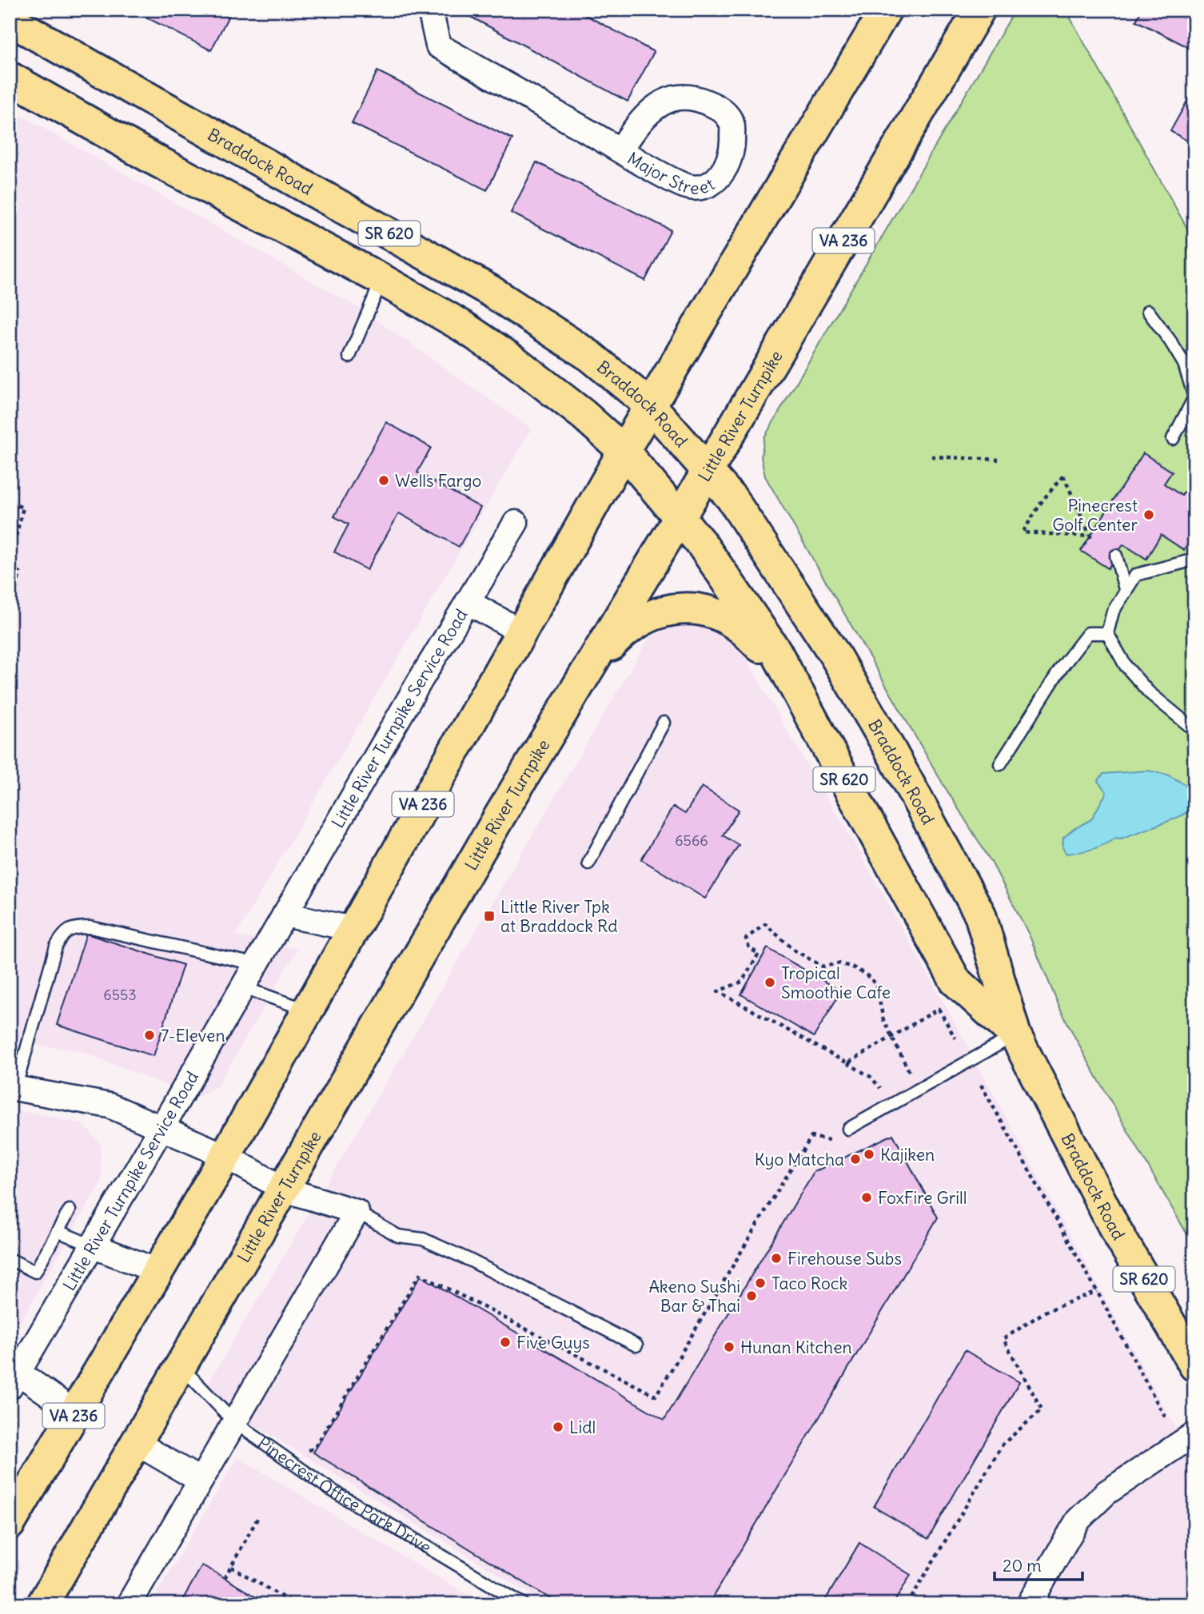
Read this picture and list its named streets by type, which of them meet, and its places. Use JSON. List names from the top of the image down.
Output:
{
  "streets": {
    "main road": [
      "Braddock Road",
      "SR 620",
      "VA 236",
      "Little River Turnpike"
    ],
    "street": ["Major Street", "Little River Turnpike Service Road"],
    "lane": ["Pinecrest Office Park Drive"]
  },
  "crossings": [
    ["Braddock Road", "VA 236"],
    ["Braddock Road", "Little River Turnpike"],
    ["Little River Turnpike", "Pinecrest Office Park Drive"]
  ],
  "places": {
    "other": [
      "Wells Fargo",
      "Pinecrest Golf Center",
      "Tropical Smoothie Cafe",
      "7-Eleven",
      "Kajiken",
      "Kyo Matcha",
      "FoxFire Grill",
      "Firehouse Subs",
      "Taco Rock",
      "Akeno Sushi Bar & Thai",
      "Five Guys",
      "Hunan Kitchen",
      "Lidl"
    ],
    "transit": ["Little River Tpk at Braddock Rd"]
  },
  "house_numbers": ["6566", "6553"],
  "scale_bar": "20 m"
}
